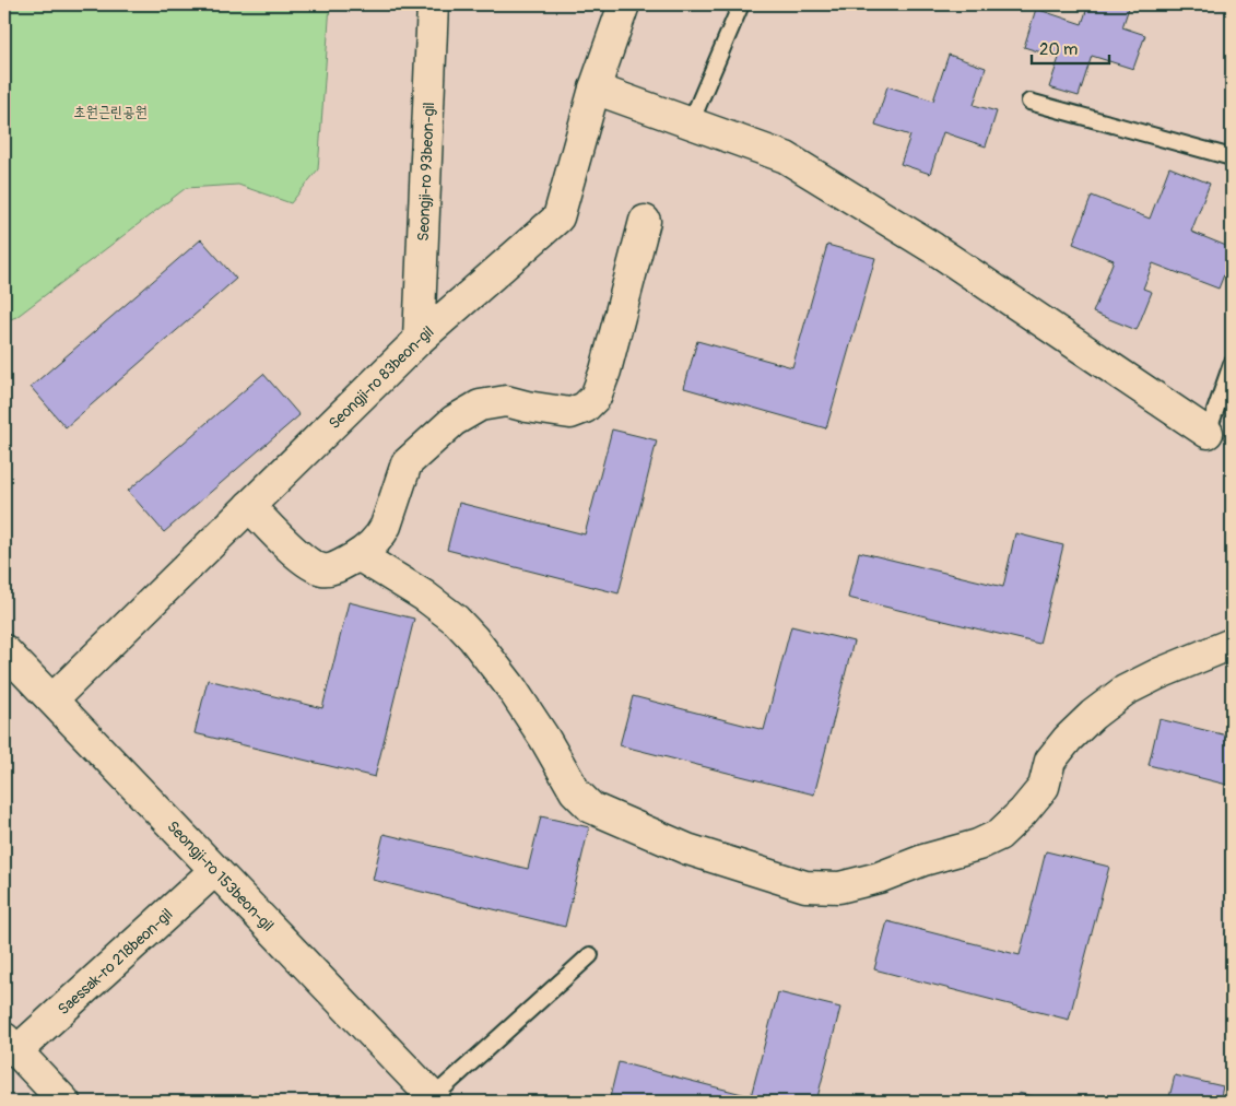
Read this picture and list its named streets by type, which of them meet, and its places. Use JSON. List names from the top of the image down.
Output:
{
  "streets": {
    "street": [
      "Seongji-ro 93beon-gil",
      "Seongji-ro 83beon-gil",
      "Seongji-ro 153beon-gil",
      "Saessak-ro 218beon-gil"
    ]
  },
  "crossings": [
    ["Seongji-ro 93beon-gil", "Seongji-ro 83beon-gil"],
    ["Seongji-ro 83beon-gil", "Seongji-ro 153beon-gil"],
    ["Seongji-ro 153beon-gil", "Saessak-ro 218beon-gil"]
  ],
  "parks": ["초원근린공원"],
  "scale_bar": "20 m"
}
